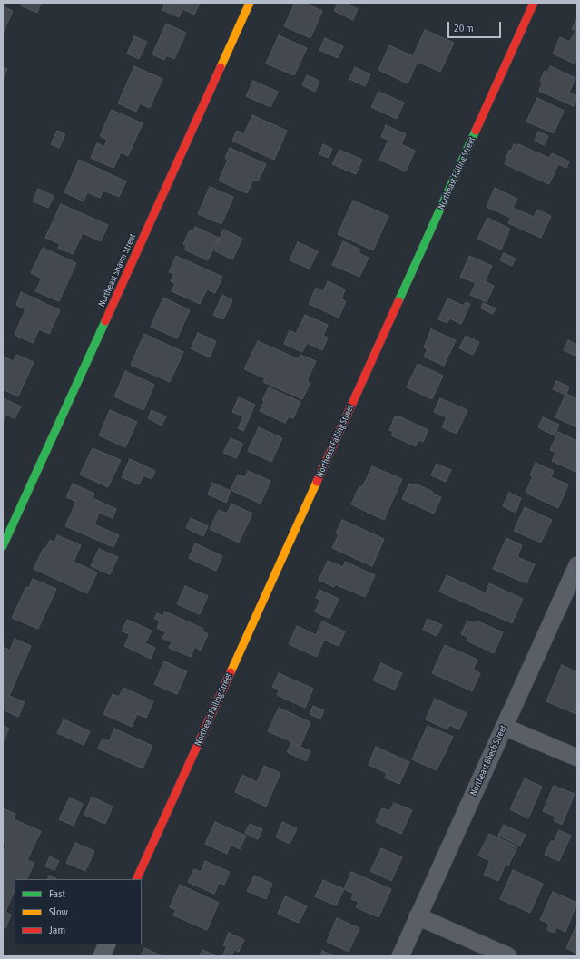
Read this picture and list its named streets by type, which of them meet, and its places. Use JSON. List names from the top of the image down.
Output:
{
  "streets": {
    "street": ["Northeast Failing Street", "Northeast Shaver Street", "Northeast Beech Street"]
  },
  "legend": ["Fast", "Slow", "Jam"],
  "scale_bar": "20 m"
}
